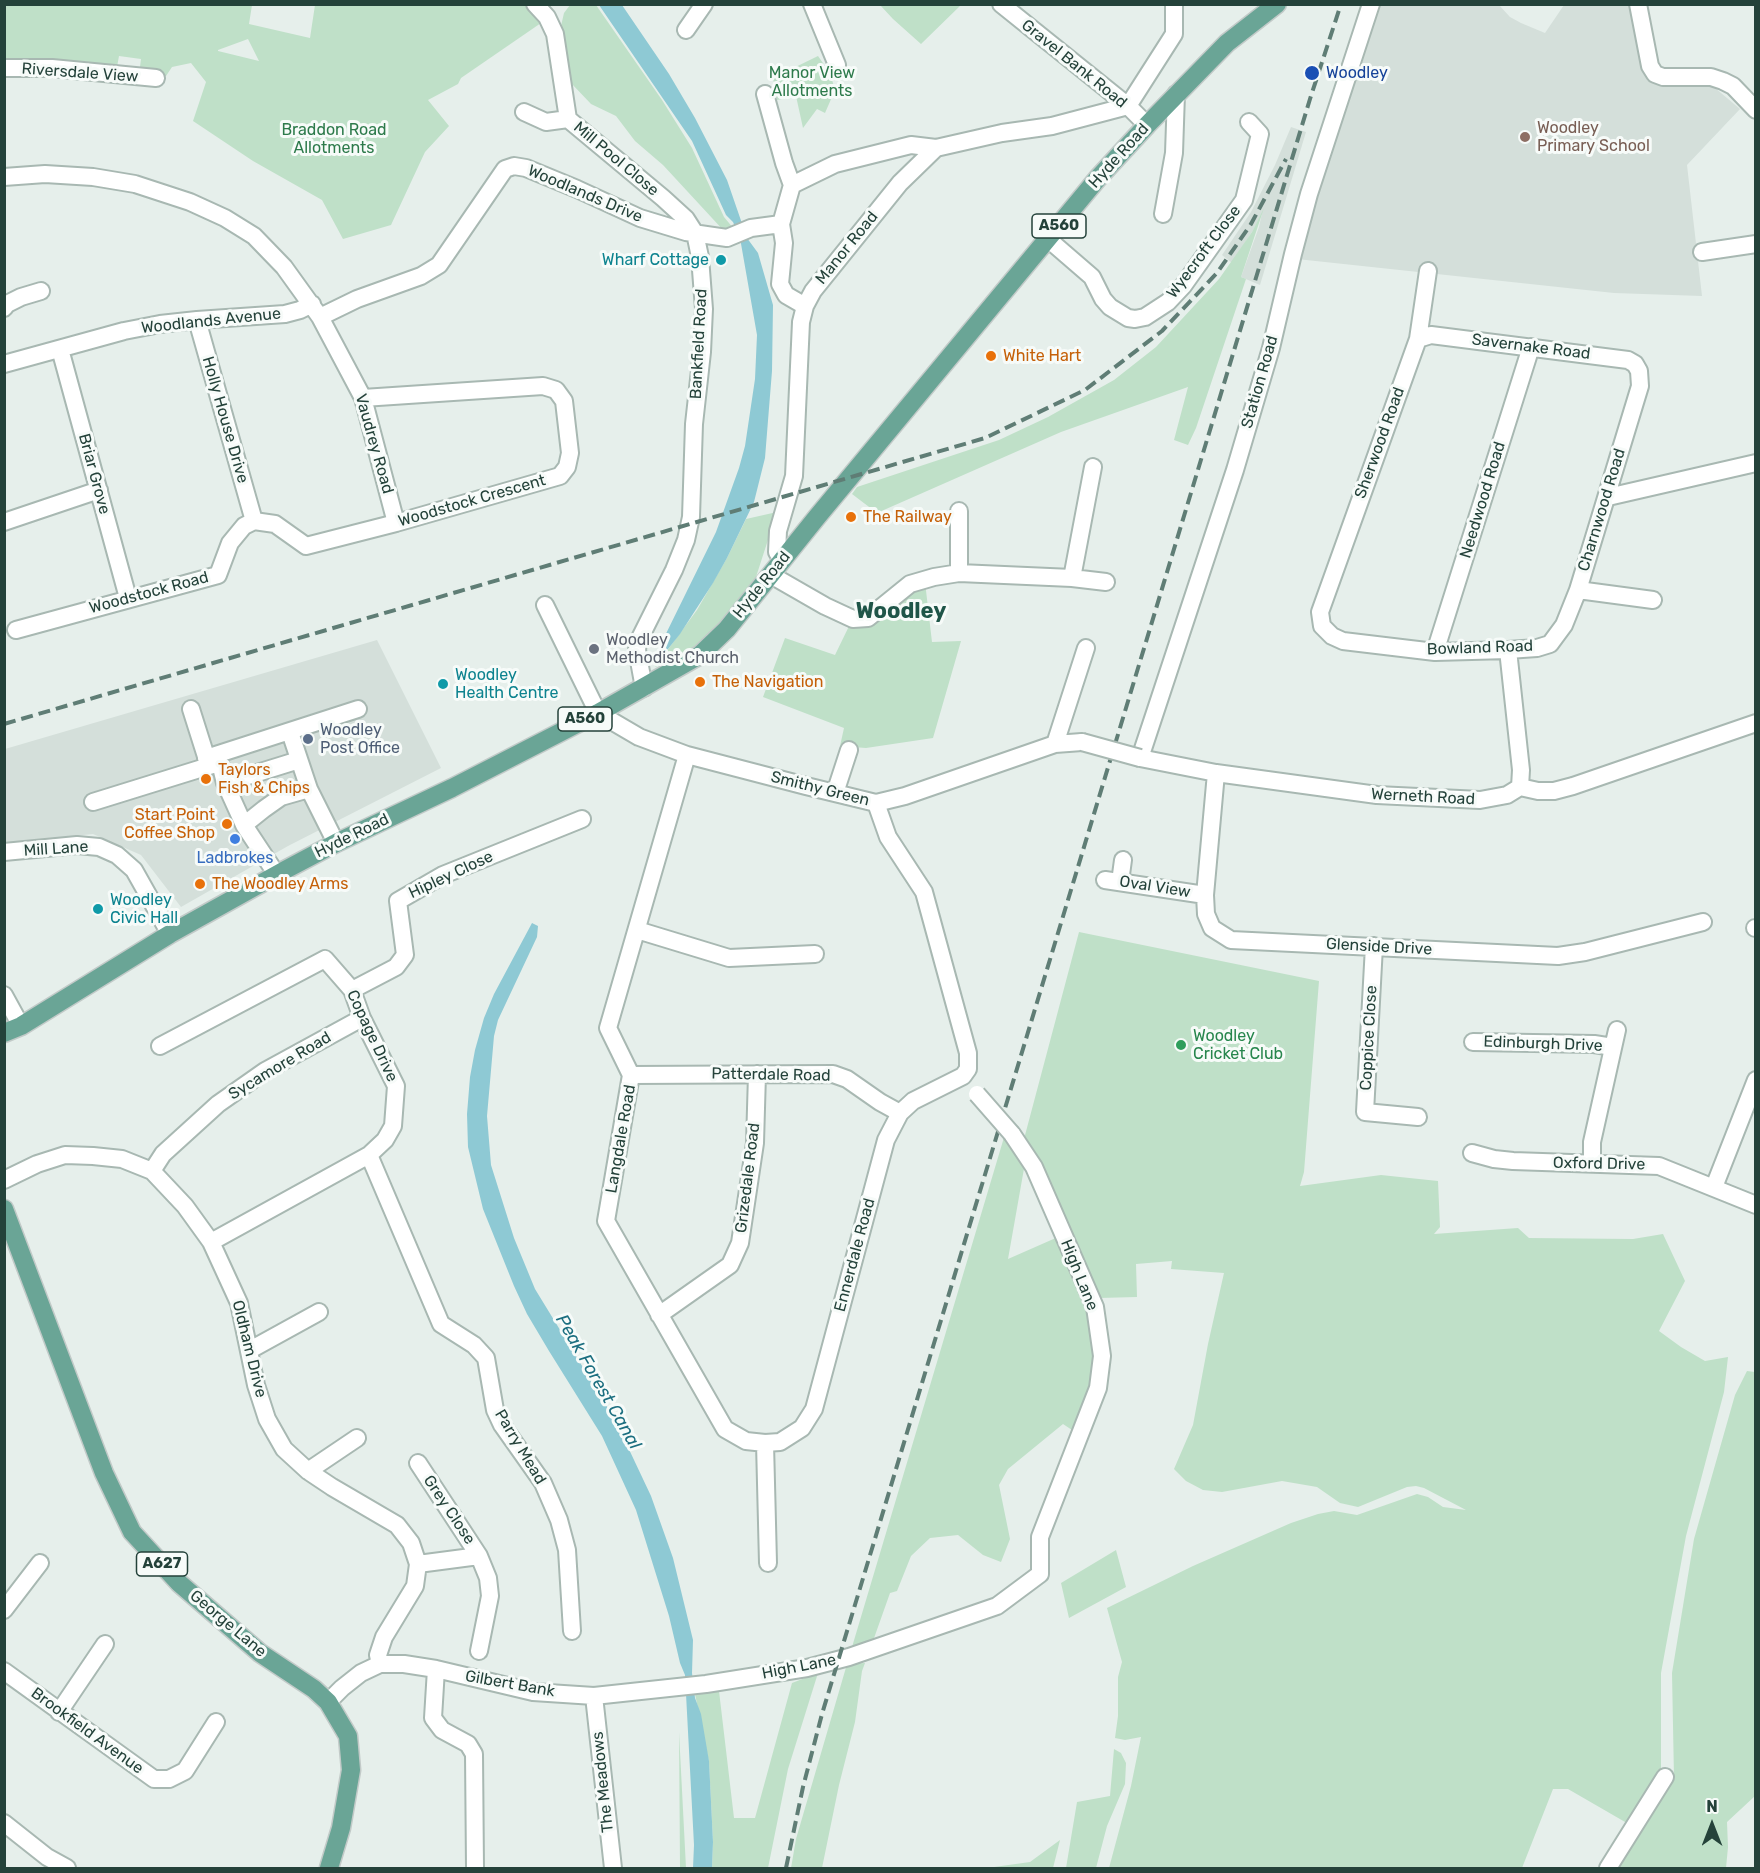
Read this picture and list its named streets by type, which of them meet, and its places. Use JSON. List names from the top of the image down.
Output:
{
  "streets": {
    "main road": [
      "Hyde Road",
      "A560",
      "A627",
      "George Lane"
    ],
    "street": [
      "Gravel Bank Road",
      "Riversdale View",
      "Mill Pool Close",
      "Woodlands Drive",
      "Manor Road",
      "Wyecroft Close",
      "Woodlands Avenue",
      "Bankfield Road",
      "Savernake Road",
      "Station Road",
      "Holly House Drive",
      "Sherwood Road",
      "Vaudrey Road",
      "Briar Grove",
      "Needwood Road",
      "Woodstock Crescent",
      "Charnwood Road",
      "Woodstock Road",
      "Bowland Road",
      "Smithy Green",
      "Werneth Road",
      "Mill Lane",
      "Hipley Close",
      "Oval View",
      "Glenside Drive",
      "Copage Drive",
      "Coppice Close",
      "Edinburgh Drive",
      "Sycamore Road",
      "Patterdale Road",
      "Langdale Road",
      "Oxford Drive",
      "Grizedale Road",
      "Ennerdale Road",
      "High Lane",
      "Oldham Drive",
      "Parry Mead",
      "Grey Close",
      "Gilbert Bank",
      "Brookfield Avenue",
      "The Meadows"
    ]
  },
  "crossings": [
    ["Gravel Bank Road", "Hyde Road"],
    ["Hyde Road", "Manor Road"],
    ["Hyde Road", "Wyecroft Close"],
    ["Hyde Road", "Bankfield Road"],
    ["Hyde Road", "Smithy Green"],
    ["Hyde Road", "Mill Lane"],
    ["Mill Pool Close", "Woodlands Drive"],
    ["Mill Pool Close", "Bankfield Road"],
    ["Woodlands Drive", "Woodlands Avenue"],
    ["Woodlands Drive", "Bankfield Road"],
    ["Woodlands Drive", "Vaudrey Road"],
    ["Woodlands Avenue", "Holly House Drive"],
    ["Woodlands Avenue", "Vaudrey Road"],
    ["Woodlands Avenue", "Briar Grove"],
    ["Savernake Road", "Sherwood Road"],
    ["Savernake Road", "Needwood Road"],
    ["Savernake Road", "Charnwood Road"],
    ["Station Road", "Werneth Road"],
    ["Holly House Drive", "Woodstock Crescent"],
    ["Holly House Drive", "Woodstock Road"],
    ["Sherwood Road", "Bowland Road"],
    ["Vaudrey Road", "Woodstock Crescent"],
    ["Briar Grove", "Woodstock Road"],
    ["Needwood Road", "Bowland Road"],
    ["Woodstock Crescent", "Woodstock Road"],
    ["Charnwood Road", "Bowland Road"],
    ["Smithy Green", "Werneth Road"],
    ["Smithy Green", "Langdale Road"],
    ["Werneth Road", "Glenside Drive"],
    ["Hipley Close", "Copage Drive"],
    ["Oval View", "Glenside Drive"],
    ["Glenside Drive", "Coppice Close"],
    ["Copage Drive", "Sycamore Road"],
    ["Copage Drive", "Oldham Drive"],
    ["Copage Drive", "Parry Mead"],
    ["Edinburgh Drive", "Oxford Drive"],
    ["Sycamore Road", "Oldham Drive"],
    ["Patterdale Road", "Langdale Road"],
    ["Patterdale Road", "Grizedale Road"],
    ["Patterdale Road", "Ennerdale Road"],
    ["Langdale Road", "Grizedale Road"],
    ["Langdale Road", "Ennerdale Road"],
    ["Ennerdale Road", "High Lane"],
    ["High Lane", "Gilbert Bank"],
    ["Oldham Drive", "Grey Close"],
    ["Gilbert Bank", "The Meadows"]
  ],
  "districts": ["Woodley"],
  "water": ["Peak Forest Canal"],
  "parks": ["Manor View Allotments", "Braddon Road Allotments"],
  "places": [
    "Woodley",
    "Woodley Primary School",
    "Wharf Cottage",
    "White Hart",
    "The Railway",
    "Woodley Methodist Church",
    "The Navigation",
    "Woodley Health Centre",
    "Woodley Post Office",
    "Taylors Fish & Chips",
    "Start Point Coffee Shop",
    "Ladbrokes",
    "The Woodley Arms",
    "Woodley Civic Hall",
    "Woodley Cricket Club"
  ],
  "north": "top"
}
